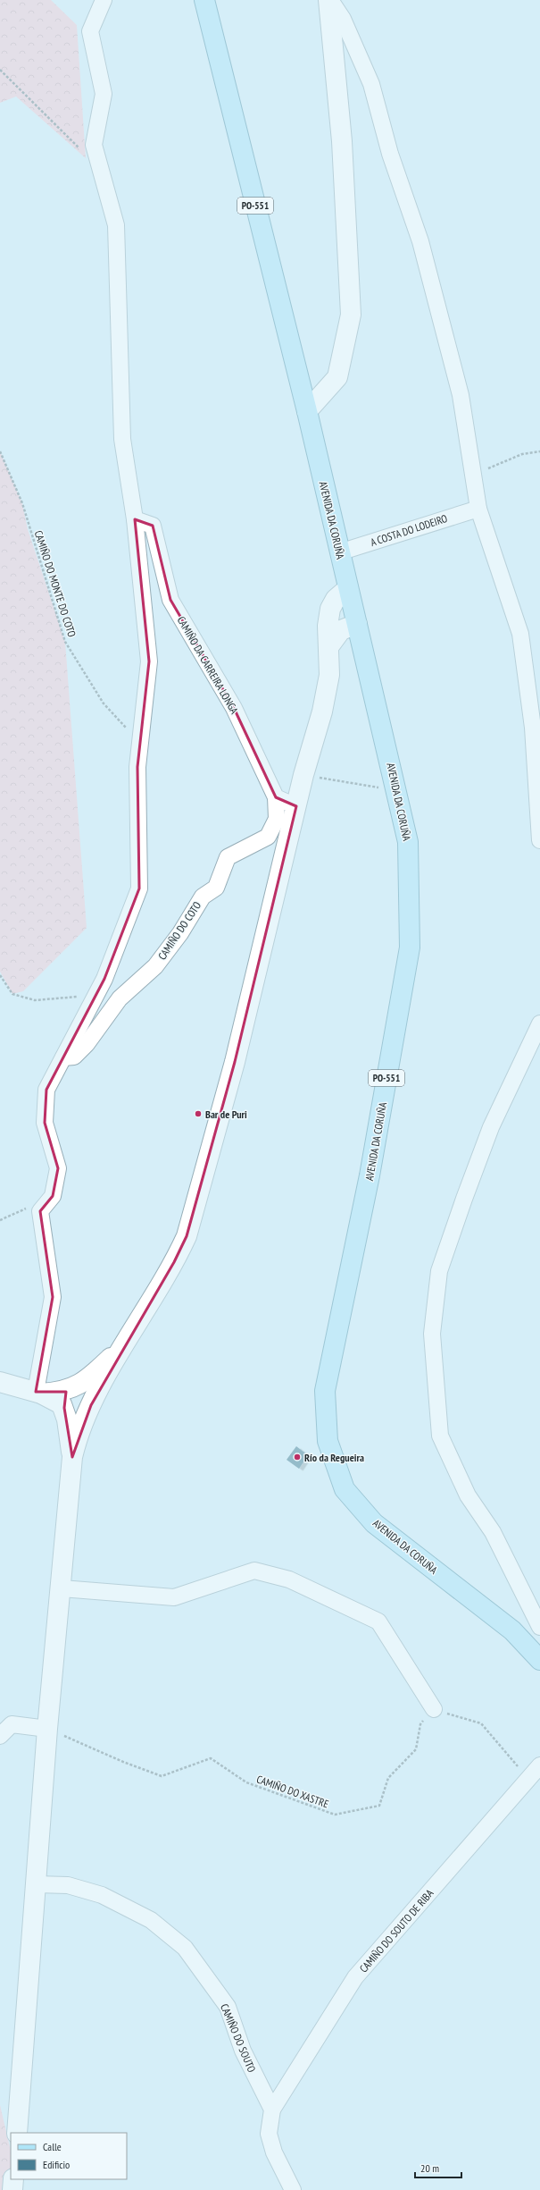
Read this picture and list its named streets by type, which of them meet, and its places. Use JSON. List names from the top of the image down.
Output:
{
  "streets": {
    "main road": ["PO-551", "AVENIDA DA CORUÑA"],
    "street": [
      "A COSTA DO LODEIRO",
      "CAMIÑO DA CARREIRA LONGA",
      "CAMIÑO DO COTO",
      "CAMIÑO DO SOUTO DE RIBA",
      "CAMIÑO DO SOUTO"
    ],
    "path": ["CAMIÑO DO MONTE DO COTO", "CAMIÑO DO XASTRE"]
  },
  "crossings": [
    ["PO-551", "AVENIDA DA CORUÑA"],
    ["AVENIDA DA CORUÑA", "A COSTA DO LODEIRO"],
    ["CAMIÑO DA CARREIRA LONGA", "CAMIÑO DO COTO"],
    ["CAMIÑO DO SOUTO DE RIBA", "CAMIÑO DO SOUTO"]
  ],
  "places": ["Bar de Puri", "Río da Regueira"],
  "legend": ["Calle", "Edificio"],
  "scale_bar": "20 m"
}
